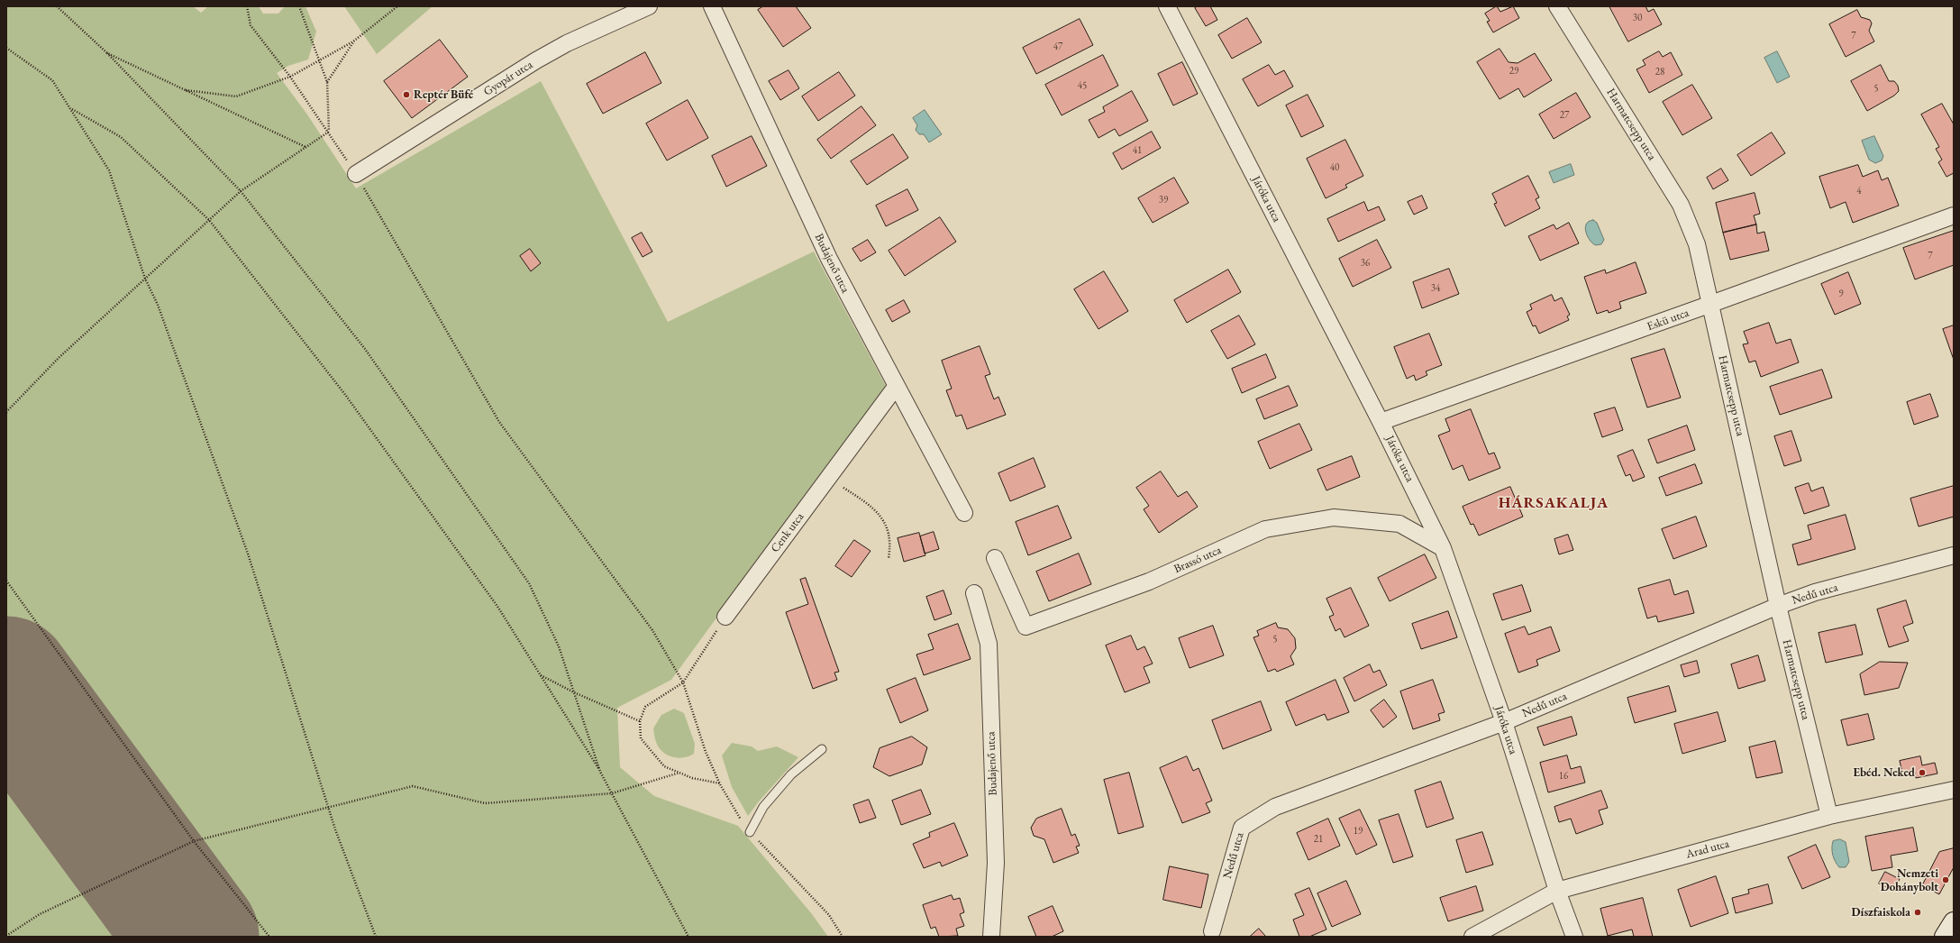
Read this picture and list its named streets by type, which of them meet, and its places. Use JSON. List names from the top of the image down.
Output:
{
  "streets": {
    "street": [
      "Gyopár utca",
      "Harmatcsepp utca",
      "Járóka utca",
      "Budajenő utca",
      "Eskü utca",
      "Cenk utca",
      "Brassó utca",
      "Nedű utca",
      "Arad utca"
    ]
  },
  "crossings": [
    ["Harmatcsepp utca", "Eskü utca"],
    ["Harmatcsepp utca", "Nedű utca"],
    ["Harmatcsepp utca", "Arad utca"],
    ["Járóka utca", "Eskü utca"],
    ["Járóka utca", "Brassó utca"],
    ["Járóka utca", "Nedű utca"],
    ["Járóka utca", "Arad utca"],
    ["Budajenő utca", "Cenk utca"]
  ],
  "districts": ["HÁRSAKALJA"],
  "places": [
    "Reptér Büfé",
    "Ebéd. Neked",
    "Nemzeti Dohánybolt",
    "Díszfaiskola"
  ],
  "house_numbers": [
    "30",
    "7",
    "47",
    "29",
    "28",
    "45",
    "5",
    "27",
    "41",
    "40",
    "4",
    "39",
    "7",
    "36",
    "34",
    "9",
    "5",
    "16",
    "19",
    "21"
  ]
}
